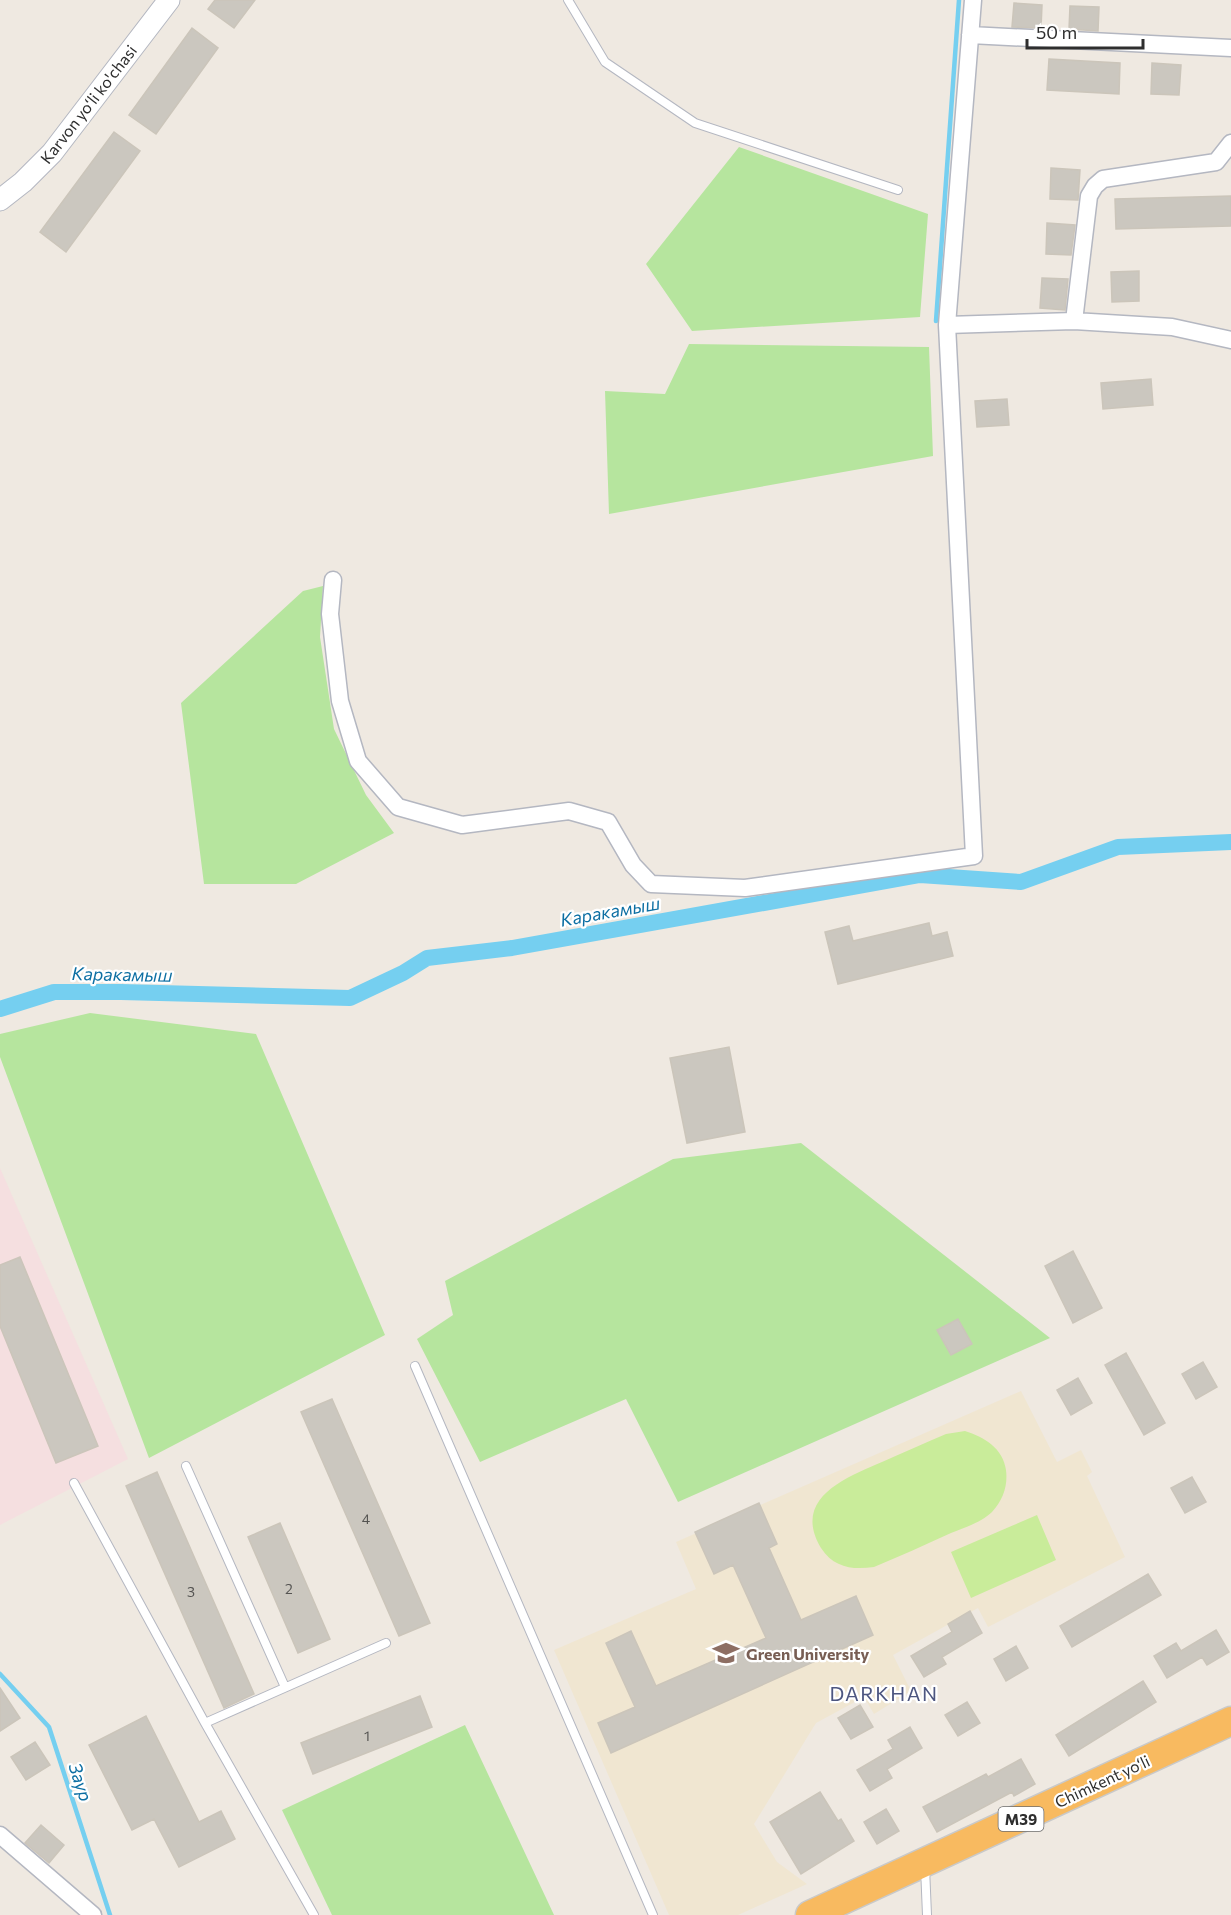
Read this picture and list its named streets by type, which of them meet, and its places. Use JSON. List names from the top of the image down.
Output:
{
  "streets": {
    "highway": ["Chimkent yo‘li", "M39"],
    "street": ["Karvon yo‘li ko'chasi"]
  },
  "districts": ["DARKHAN"],
  "water": ["Каракамыш", "Заур"],
  "places": {
    "school or university": ["Green University"]
  },
  "house_numbers": [
    "4",
    "2",
    "3",
    "1"
  ],
  "scale_bar": "50 m"
}
